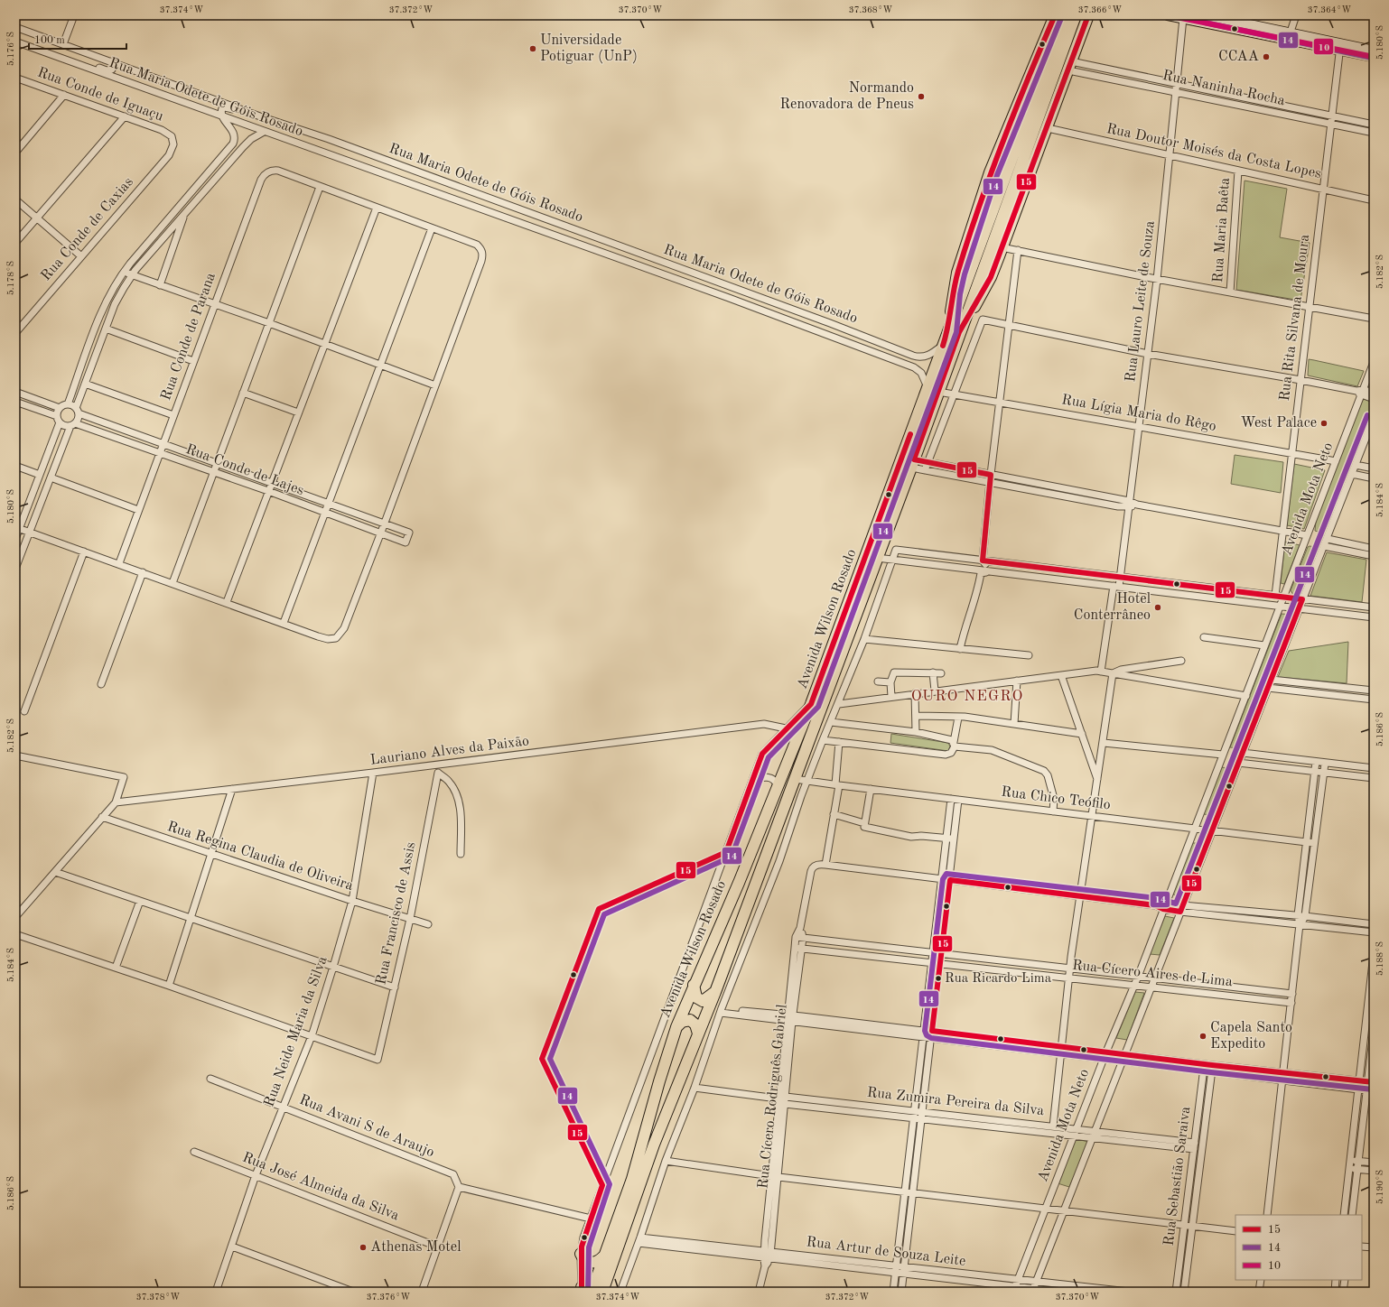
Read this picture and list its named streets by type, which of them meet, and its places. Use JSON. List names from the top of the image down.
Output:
{
  "streets": {
    "highway": ["Avenida Wilson Rosado"],
    "street": [
      "Rua Naninha Rocha",
      "Rua Conde de Iguaçu",
      "Rua Maria Odete de Góis Rosado",
      "Rua Doutor Moisés da Costa Lopes",
      "Rua Conde de Caxias",
      "Rua Maria Baêta",
      "Rua Lauro Leite de Souza",
      "Rua Rita Silvana de Moura",
      "Rua Conde de Parana",
      "Rua Lígia Maria do Rêgo",
      "Rua Conde de Lajes",
      "Avenida Mota Neto",
      "Lauriano Alves da Paixão",
      "Rua Chico Teófilo",
      "Rua Regina Claudia de Oliveira",
      "Rua Francisco de Assis",
      "Rua Cícero Aires de Lima",
      "Rua Neide Maria da Silva",
      "Rua Cícero Rodriguês Gabriel",
      "Rua Zumira Pereira da Silva",
      "Rua Avani S de Araujo",
      "Rua Sebastião Saraiva",
      "Rua José Almeida da Silva",
      "Rua Artur de Souza Leite"
    ]
  },
  "crossings": [
    ["Rua Naninha Rocha", "Rua Lauro Leite de Souza"],
    ["Rua Naninha Rocha", "Rua Rita Silvana de Moura"],
    ["Rua Conde de Iguaçu", "Rua Conde de Caxias"],
    ["Rua Maria Odete de Góis Rosado", "Rua Lígia Maria do Rêgo"],
    ["Rua Maria Odete de Góis Rosado", "Avenida Wilson Rosado"],
    ["Rua Doutor Moisés da Costa Lopes", "Rua Maria Baêta"],
    ["Rua Doutor Moisés da Costa Lopes", "Rua Lauro Leite de Souza"],
    ["Rua Doutor Moisés da Costa Lopes", "Rua Rita Silvana de Moura"],
    ["Rua Lauro Leite de Souza", "Rua Lígia Maria do Rêgo"],
    ["Rua Rita Silvana de Moura", "Rua Lígia Maria do Rêgo"],
    ["Rua Conde de Parana", "Rua Conde de Lajes"],
    ["Rua Lígia Maria do Rêgo", "Avenida Mota Neto"],
    ["Rua Lígia Maria do Rêgo", "Avenida Wilson Rosado"],
    ["Avenida Mota Neto", "Rua Chico Teófilo"],
    ["Avenida Mota Neto", "Rua Cícero Aires de Lima"],
    ["Avenida Mota Neto", "Rua Zumira Pereira da Silva"],
    ["Avenida Mota Neto", "Rua Artur de Souza Leite"],
    ["Avenida Wilson Rosado", "Rua Chico Teófilo"],
    ["Lauriano Alves da Paixão", "Rua Neide Maria da Silva"],
    ["Rua Regina Claudia de Oliveira", "Rua Francisco de Assis"],
    ["Rua Regina Claudia de Oliveira", "Rua Neide Maria da Silva"],
    ["Rua Francisco de Assis", "Rua Neide Maria da Silva"],
    ["Rua Cícero Aires de Lima", "Rua Cícero Rodriguês Gabriel"],
    ["Rua Neide Maria da Silva", "Rua Avani S de Araujo"],
    ["Rua Neide Maria da Silva", "Rua José Almeida da Silva"],
    ["Rua Cícero Rodriguês Gabriel", "Rua Zumira Pereira da Silva"],
    ["Rua Cícero Rodriguês Gabriel", "Rua Artur de Souza Leite"],
    ["Rua Zumira Pereira da Silva", "Rua Sebastião Saraiva"]
  ],
  "districts": ["OURO NEGRO"],
  "places": [
    "Universidade Potiguar (UnP)",
    "CCAA",
    "Normando Renovadora de Pneus",
    "West Palace",
    "Hotel Conterrâneo",
    "Rua Ricardo Lima",
    "Capela Santo Expedito",
    "Athenas Motel"
  ],
  "lines": ["transit line 15", "transit line 10", "transit line 14"],
  "legend": ["15", "14", "10"],
  "scale_bar": "100 m",
  "coordinates": [
    "37.374°W",
    "37.372°W",
    "37.370°W",
    "37.368°W",
    "37.366°W",
    "37.364°W",
    "5.180°S",
    "5.176°S",
    "5.182°S",
    "5.178°S",
    "5.184°S",
    "5.186°S",
    "5.188°S",
    "5.190°S",
    "37.378°W",
    "37.376°W"
  ]
}
